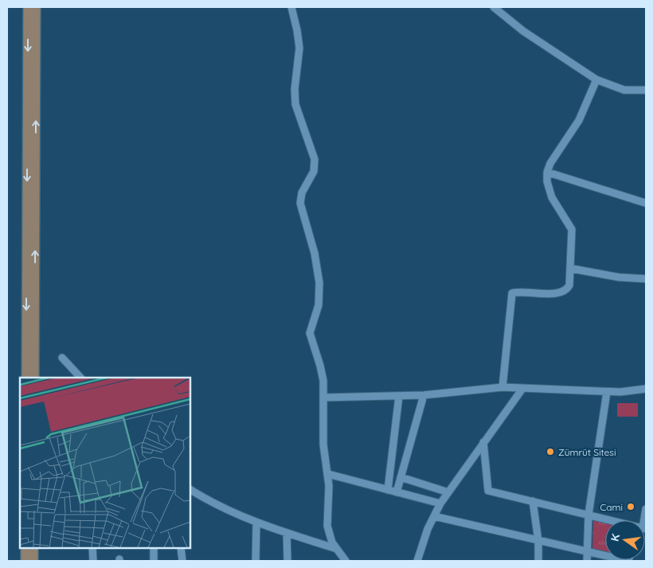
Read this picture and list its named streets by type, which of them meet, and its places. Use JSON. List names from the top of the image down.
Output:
{
  "places": ["Zümrüt Sitesi", "Cami"],
  "north": "left"
}
